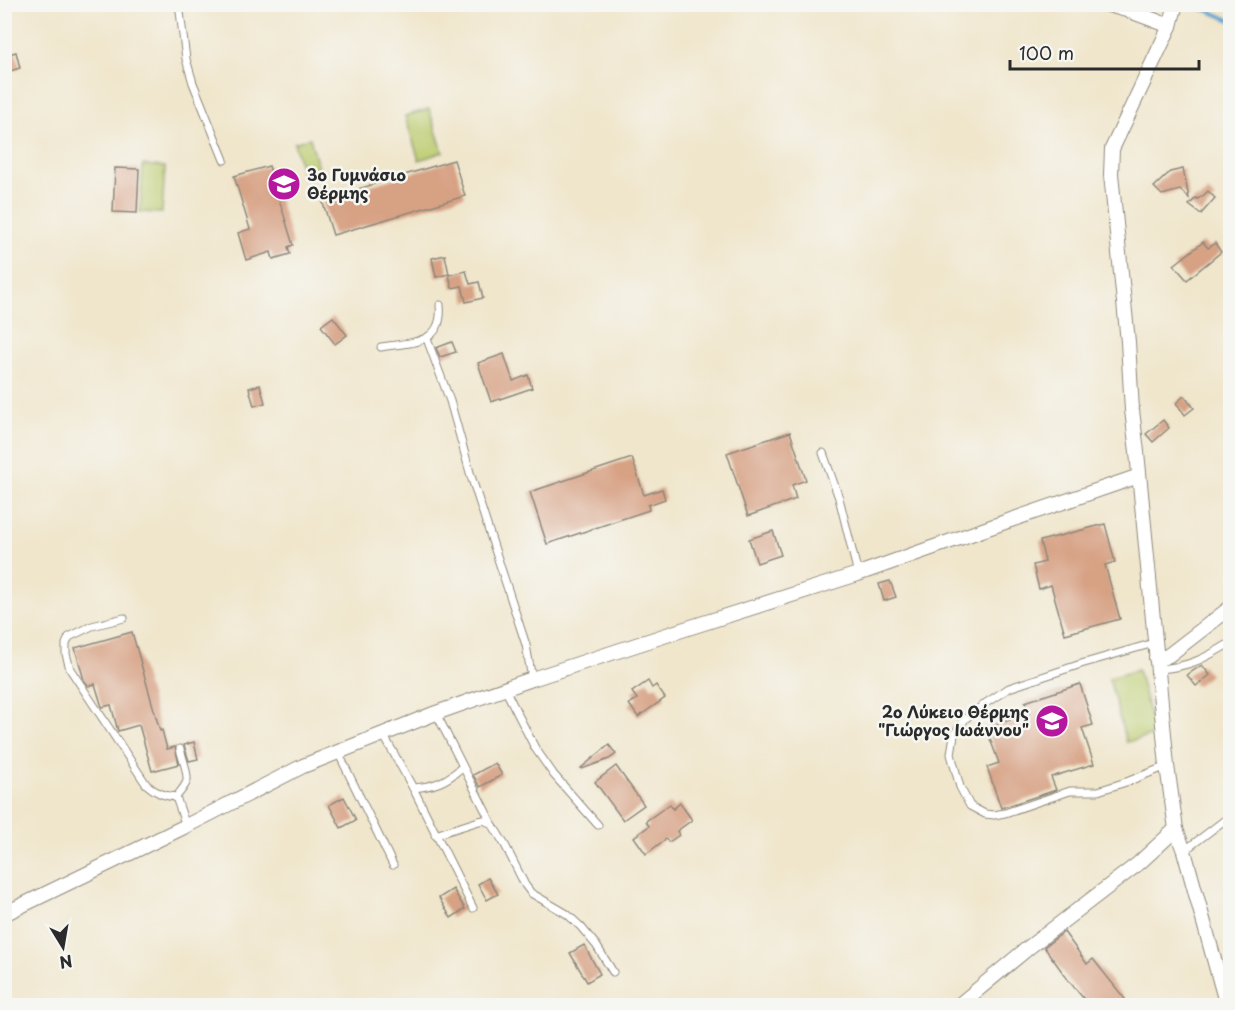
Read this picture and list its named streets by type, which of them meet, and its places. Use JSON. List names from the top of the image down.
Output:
{
  "places": {
    "school or university": ["3ο Γυμνάσιο Θέρμης", "2ο Λύκειο Θέρμης \"Γιώργος Ιωάννου\""]
  },
  "scale_bar": "100 m",
  "north": "bottom"
}
